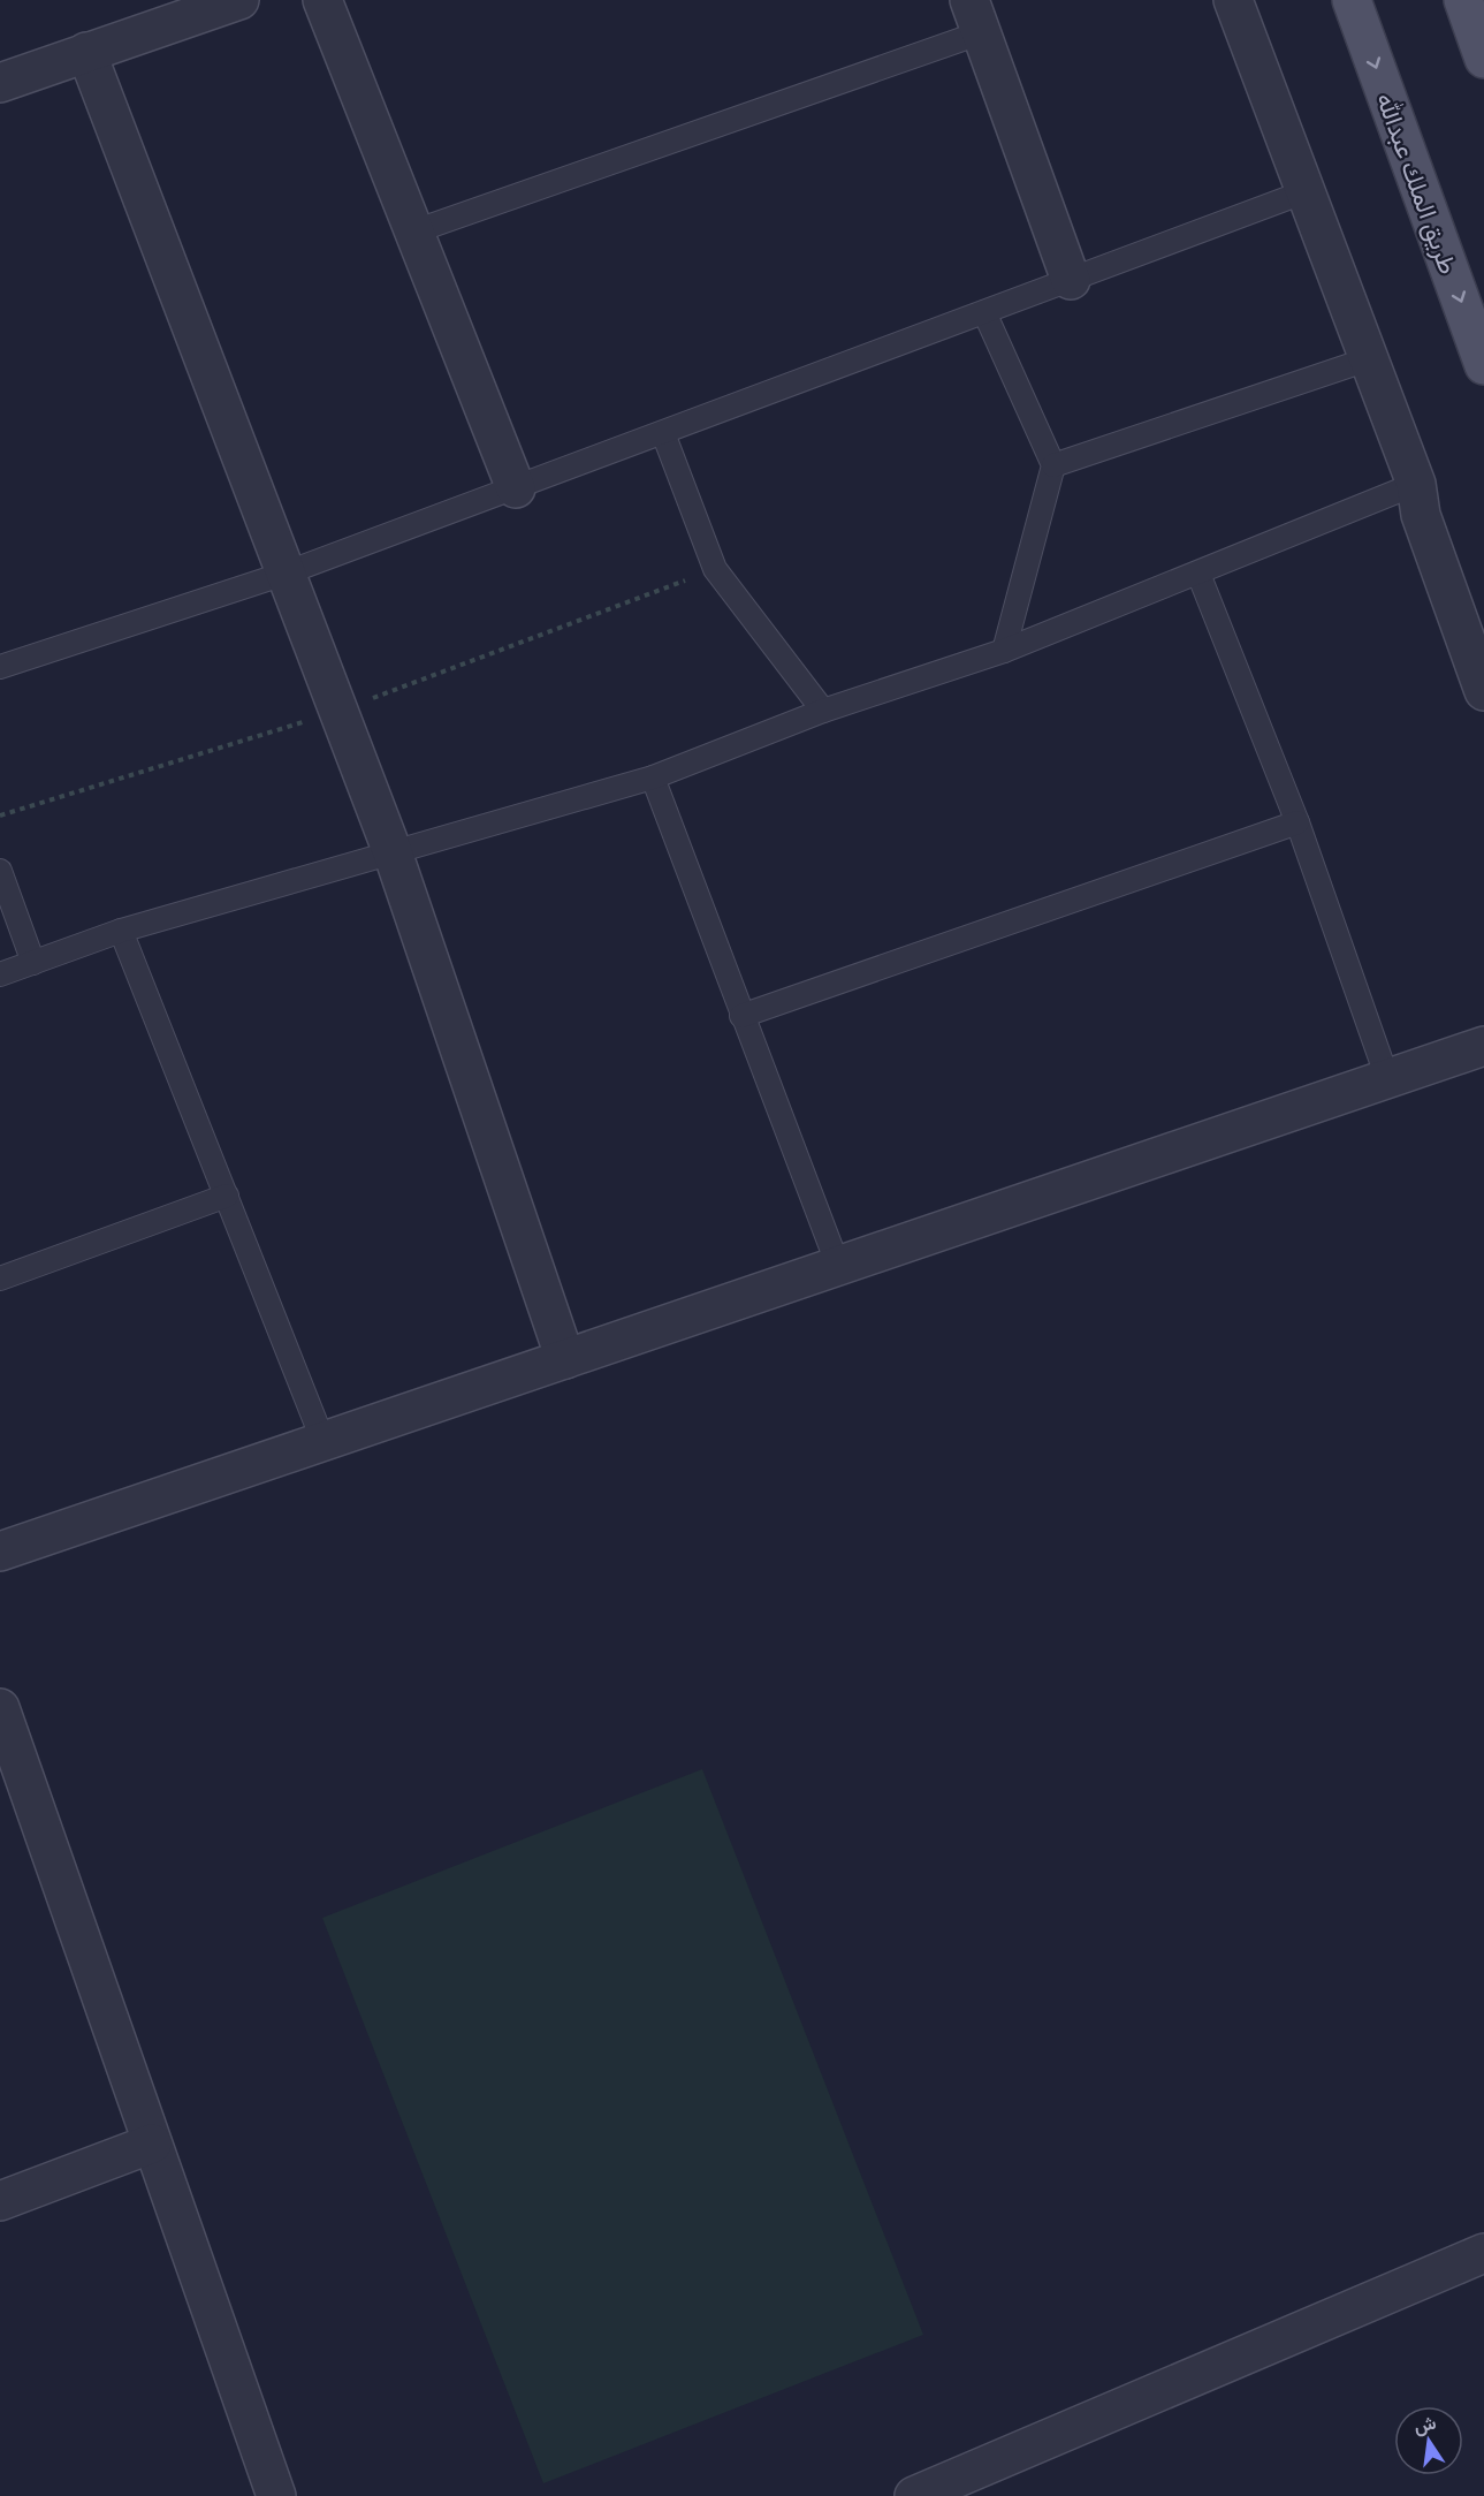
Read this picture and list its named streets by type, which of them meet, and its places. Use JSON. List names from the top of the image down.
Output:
{
  "streets": {
    "main road": ["طريق الملك عبدالله"]
  },
  "one_way": ["طريق الملك عبدالله"],
  "north": "top"
}
